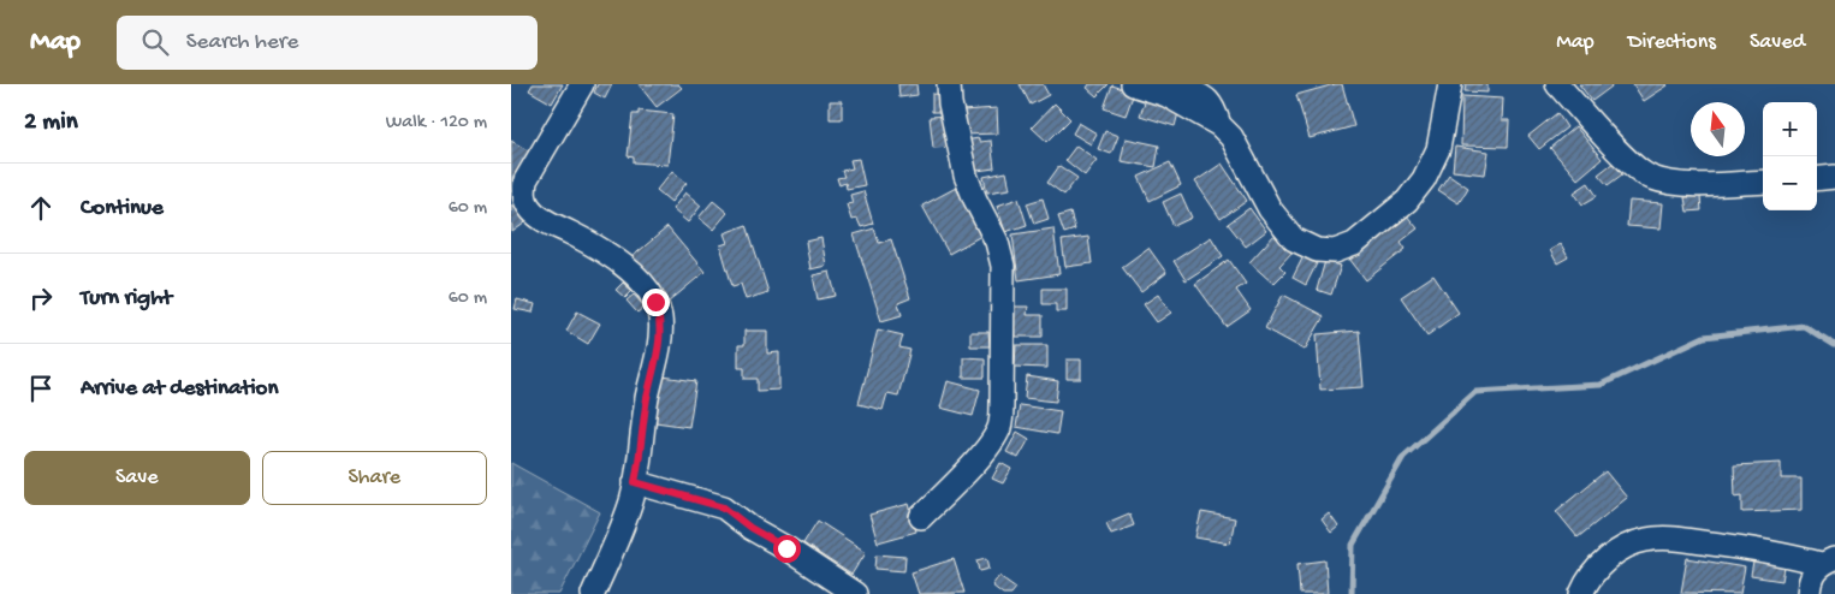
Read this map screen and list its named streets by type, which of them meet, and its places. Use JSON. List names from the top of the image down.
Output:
{
  "north": "top",
  "page": {
    "header": "Map",
    "search": "Search here",
    "nav": ["Map", "Directions", "Saved"],
    "heading": ["2 min", "Walk · 120 m"],
    "map_buttons": ["+", "−"],
    "list": [
      ["Continue", "60 m"],
      ["Turn right", "60 m"],
      "Arrive at destination"
    ],
    "buttons": ["Save", "Share"]
  }
}
